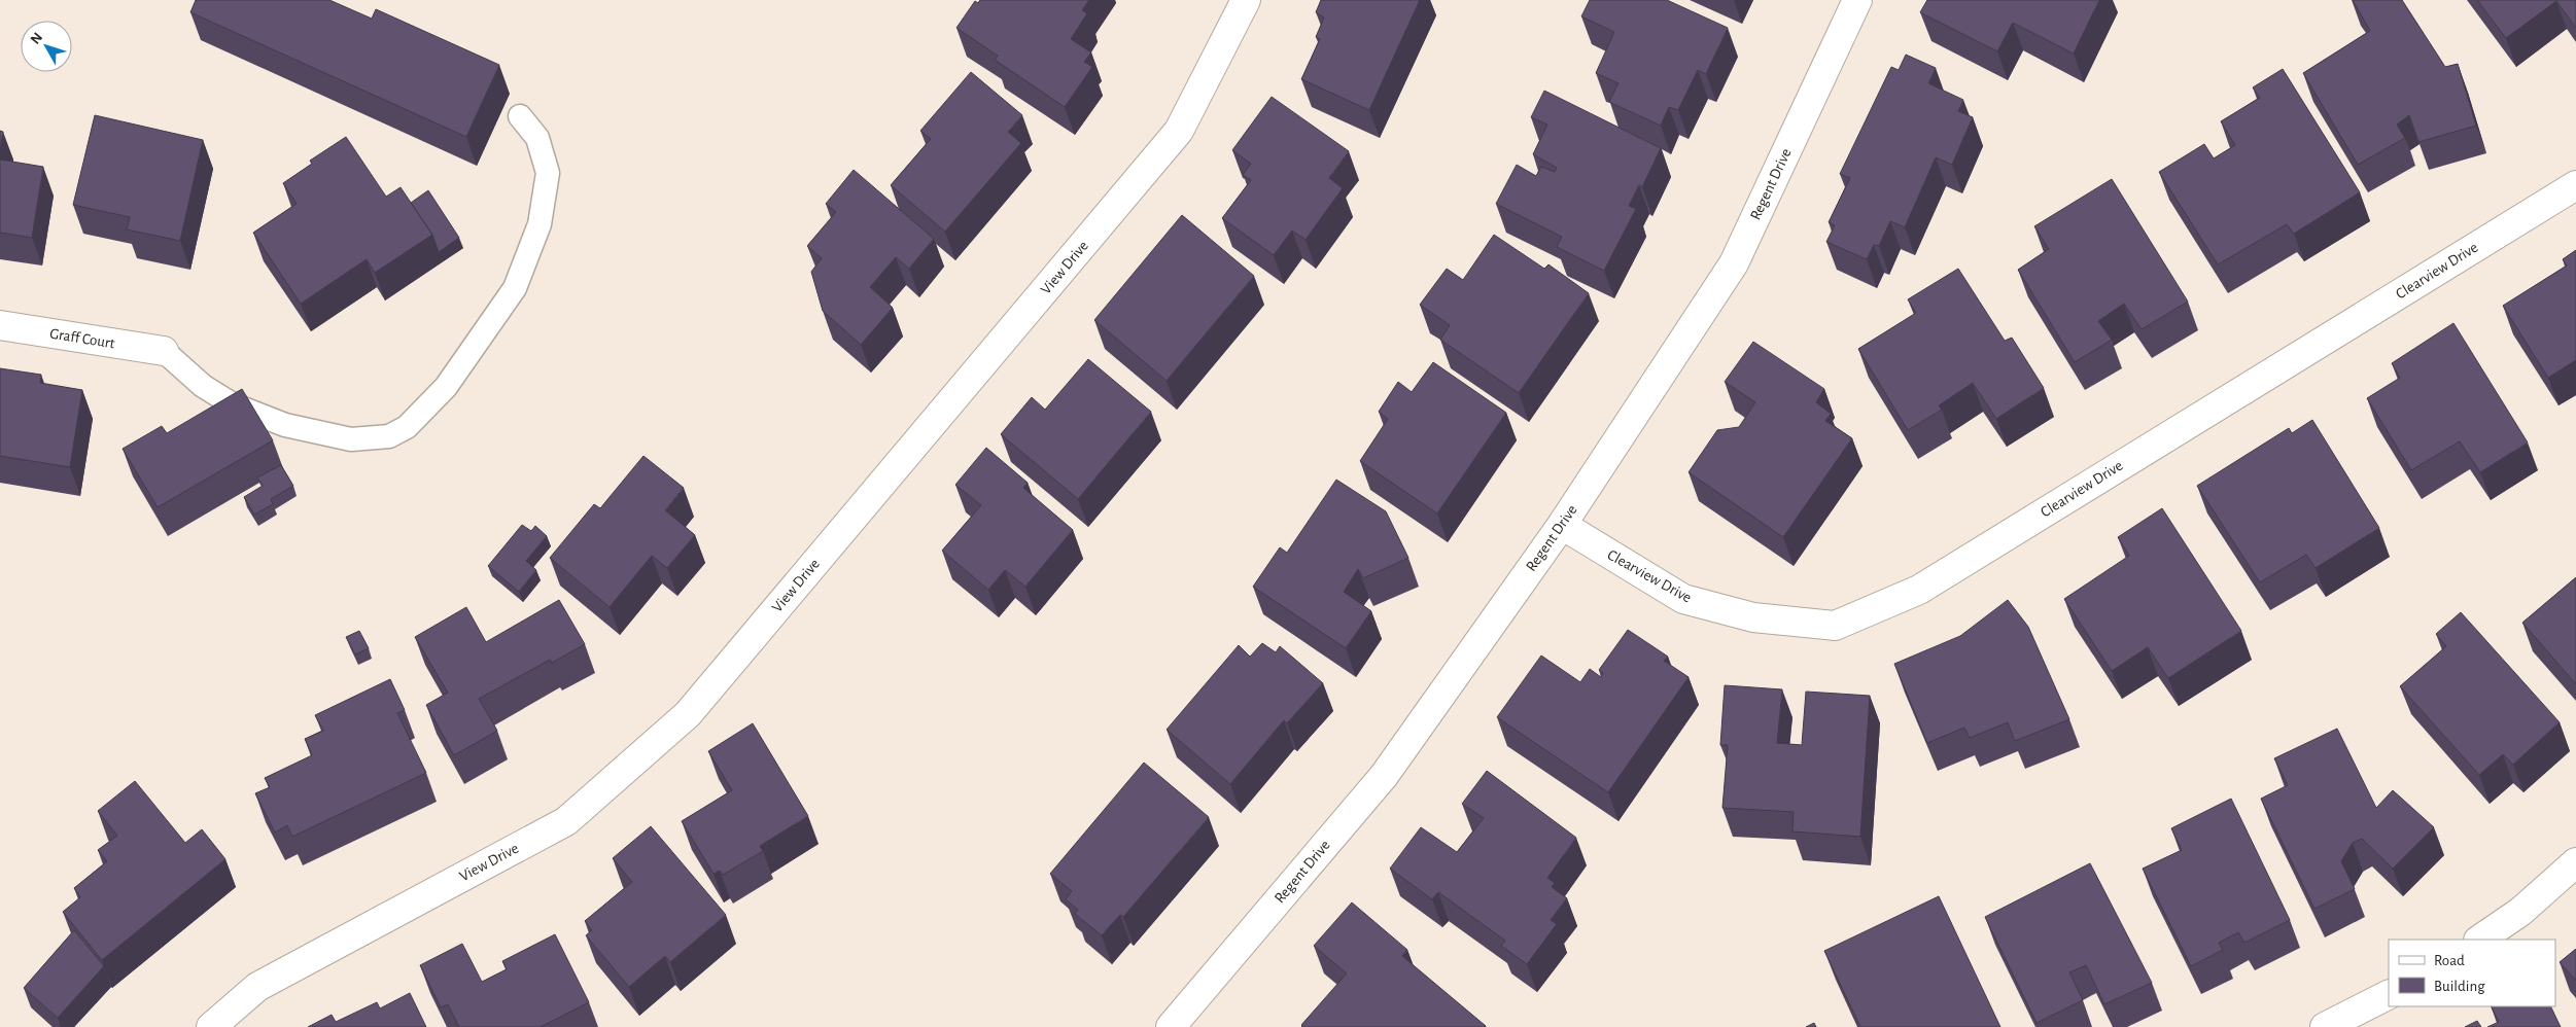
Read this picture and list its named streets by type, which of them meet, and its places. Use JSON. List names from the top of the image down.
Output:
{
  "streets": {
    "street": [
      "Regent Drive",
      "View Drive",
      "Clearview Drive",
      "Graff Court"
    ]
  },
  "crossings": [
    ["Regent Drive", "Clearview Drive"]
  ],
  "legend": ["Road", "Building"],
  "north": "top left"
}
